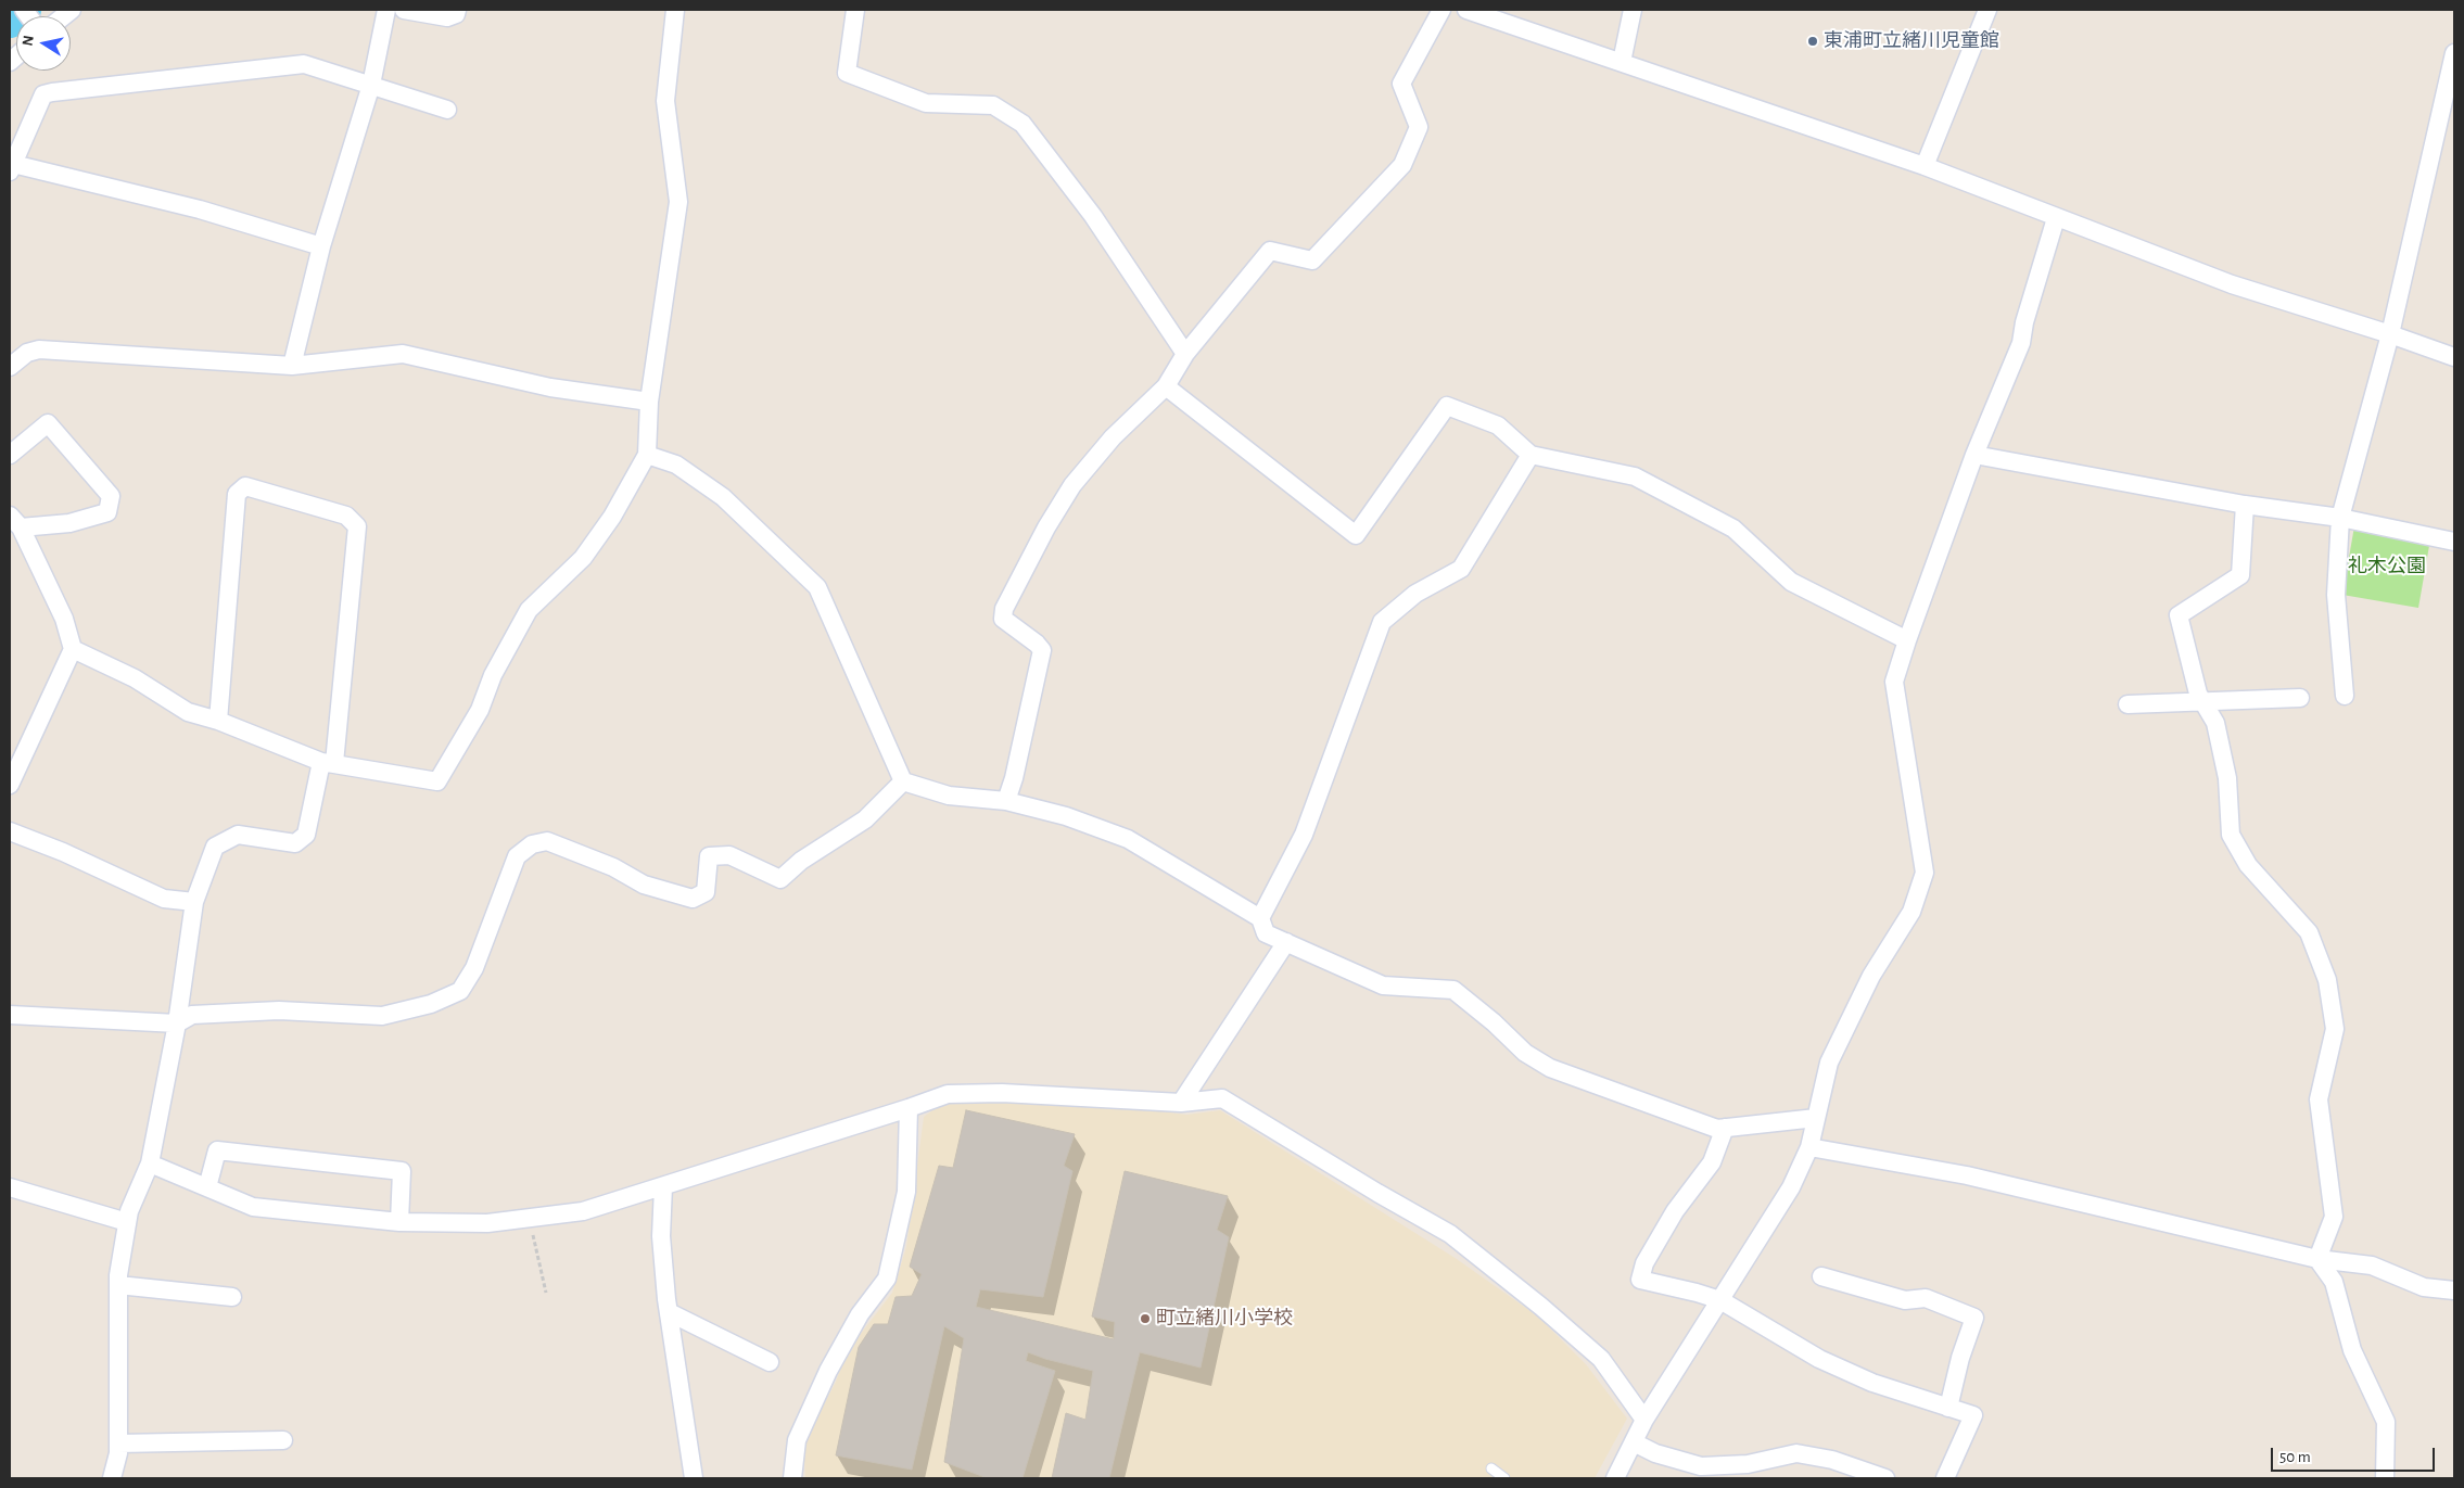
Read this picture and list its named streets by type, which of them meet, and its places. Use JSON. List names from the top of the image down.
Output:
{
  "parks": ["礼木公園"],
  "places": ["東浦町立緒川児童館", "町立緒川小学校"],
  "scale_bar": "50 m",
  "north": "left"
}
